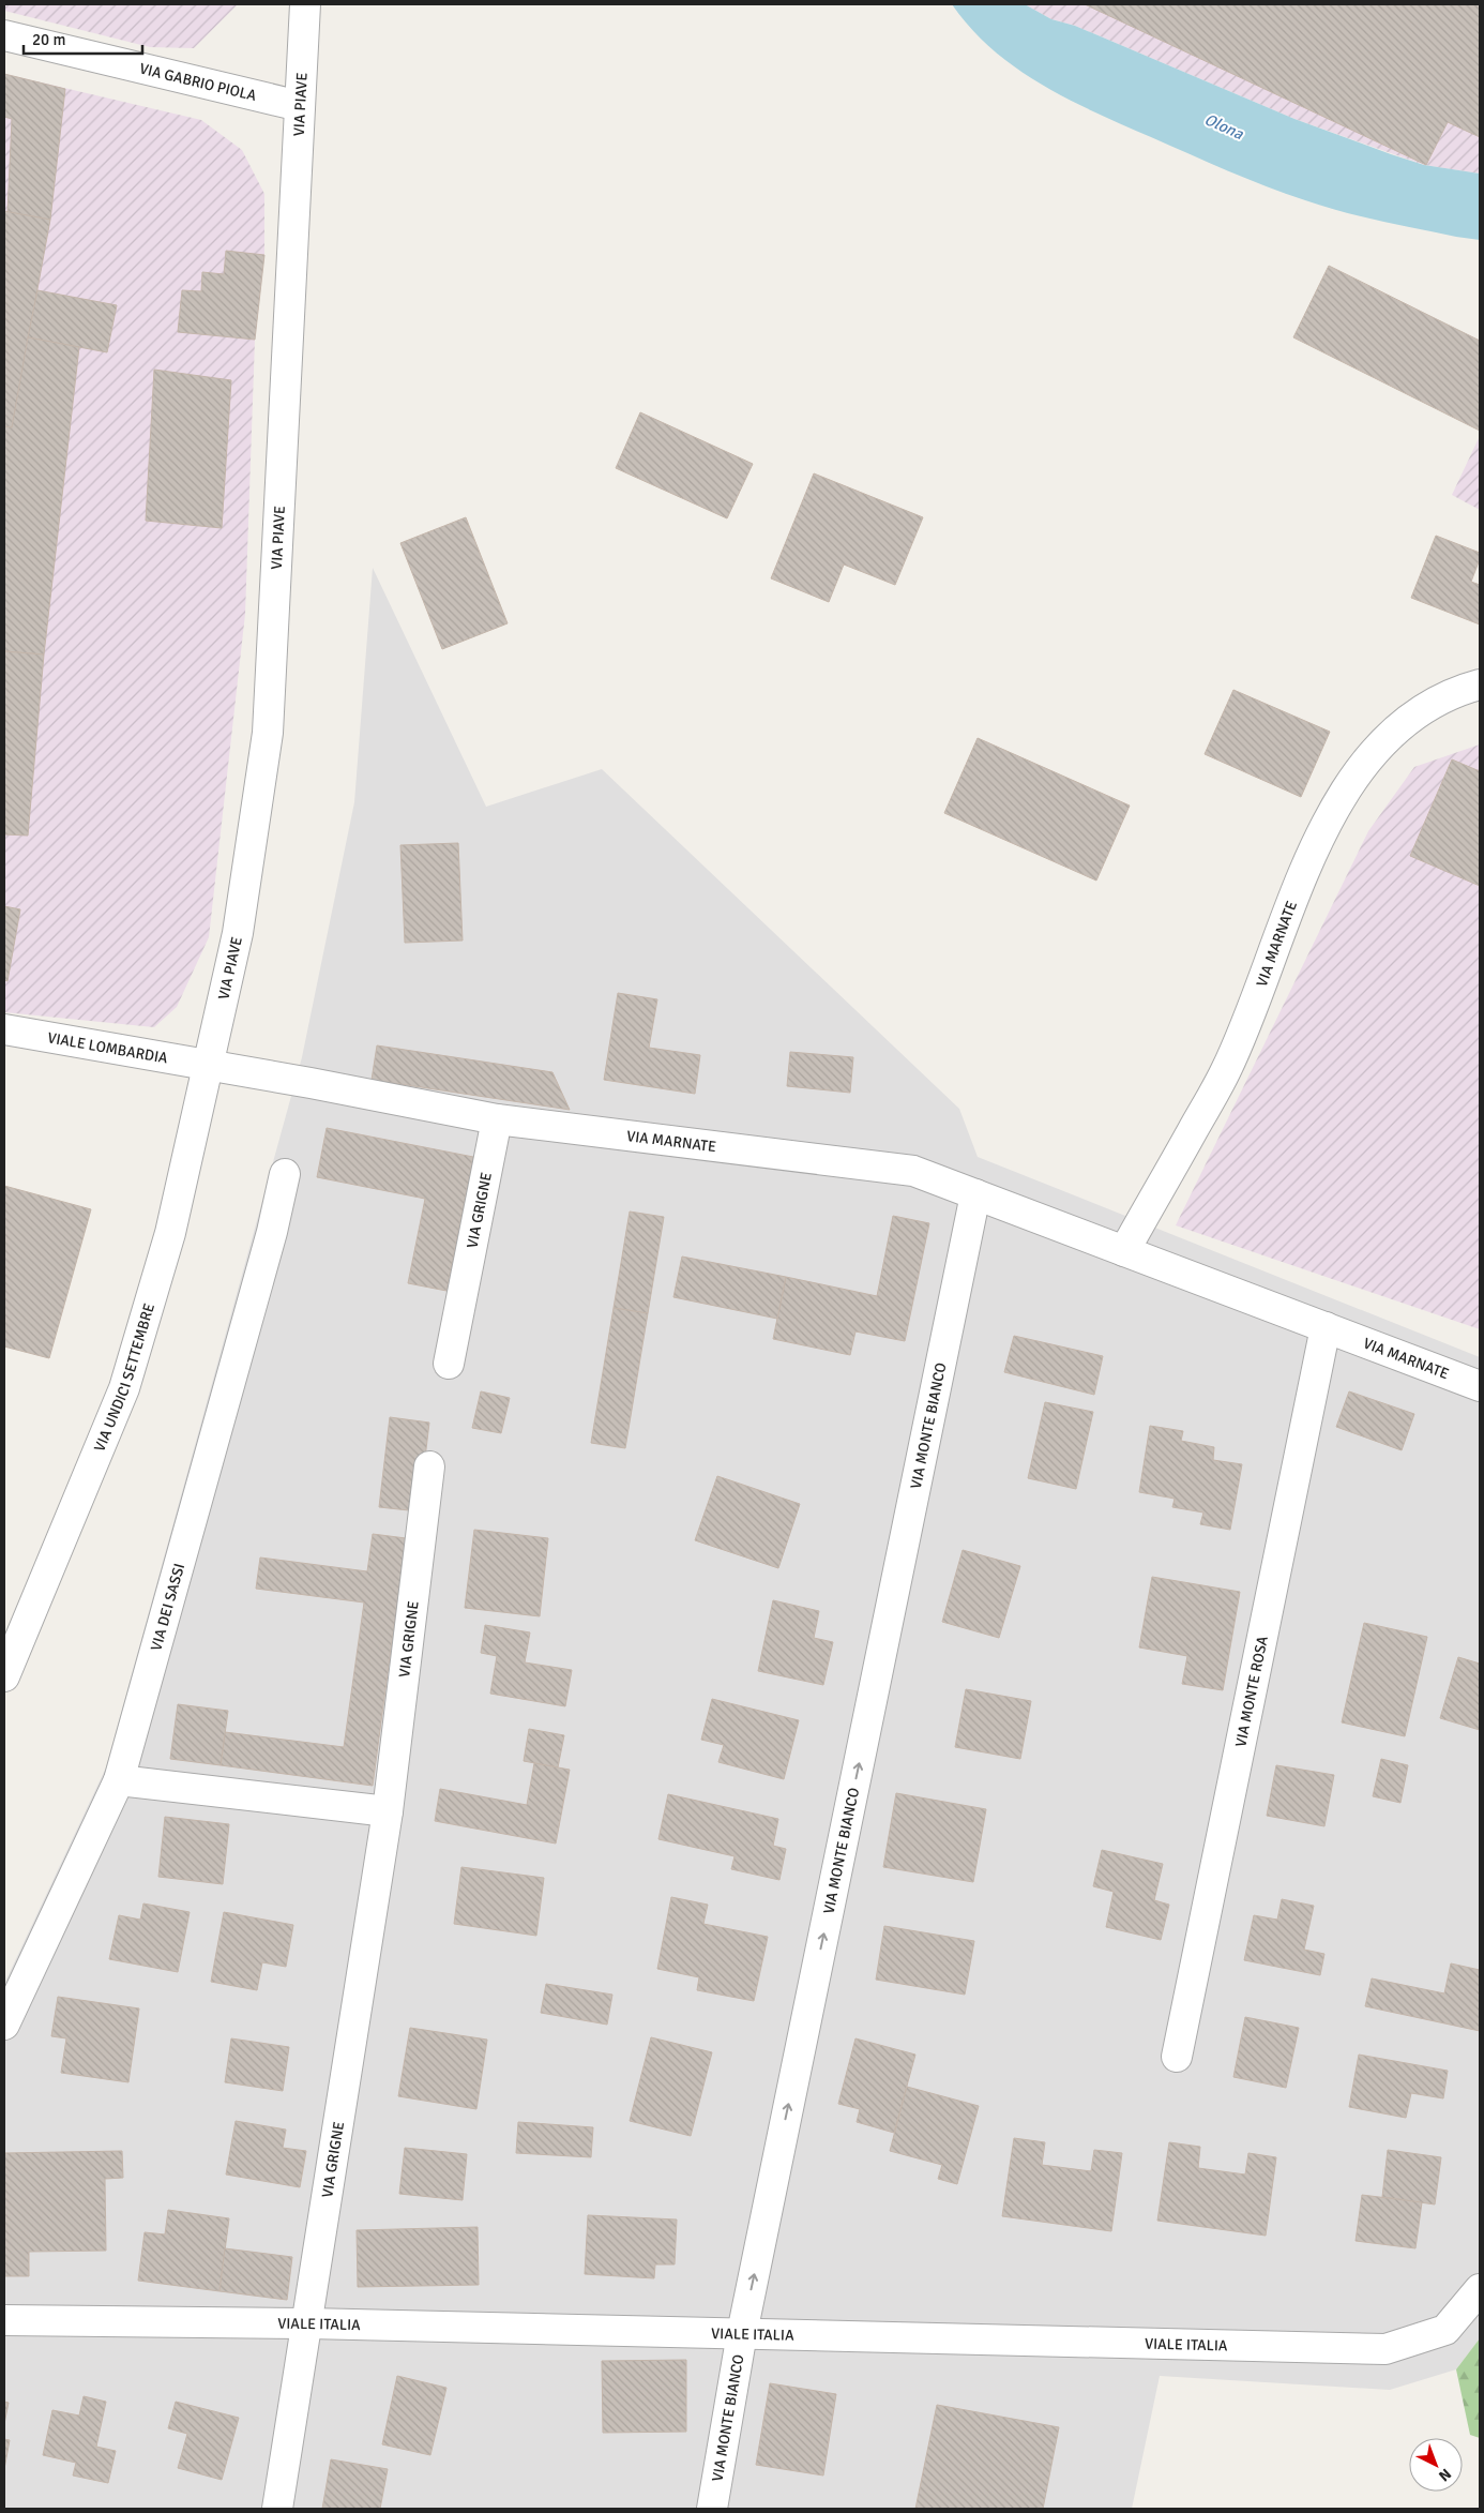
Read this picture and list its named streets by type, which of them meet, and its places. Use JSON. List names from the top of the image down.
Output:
{
  "streets": {
    "street": [
      "VIA GABRIO PIOLA",
      "VIA PIAVE",
      "VIA MARNATE",
      "VIALE LOMBARDIA",
      "VIA GRIGNE",
      "VIA UNDICI SETTEMBRE",
      "VIA MONTE BIANCO",
      "VIA DEI SASSI",
      "VIA MONTE ROSA",
      "VIALE ITALIA"
    ]
  },
  "crossings": [
    ["VIA GABRIO PIOLA", "VIA PIAVE"],
    ["VIA PIAVE", "VIA MARNATE"],
    ["VIA PIAVE", "VIALE LOMBARDIA"],
    ["VIA PIAVE", "VIA UNDICI SETTEMBRE"],
    ["VIA MARNATE", "VIALE LOMBARDIA"],
    ["VIA MARNATE", "VIA GRIGNE"],
    ["VIA MARNATE", "VIA UNDICI SETTEMBRE"],
    ["VIA MARNATE", "VIA MONTE BIANCO"],
    ["VIA MARNATE", "VIA MONTE ROSA"],
    ["VIALE LOMBARDIA", "VIA UNDICI SETTEMBRE"],
    ["VIA GRIGNE", "VIALE ITALIA"],
    ["VIA MONTE BIANCO", "VIALE ITALIA"]
  ],
  "one_way": ["VIA MONTE BIANCO"],
  "water": ["Olona"],
  "scale_bar": "20 m",
  "north": "bottom right"
}
